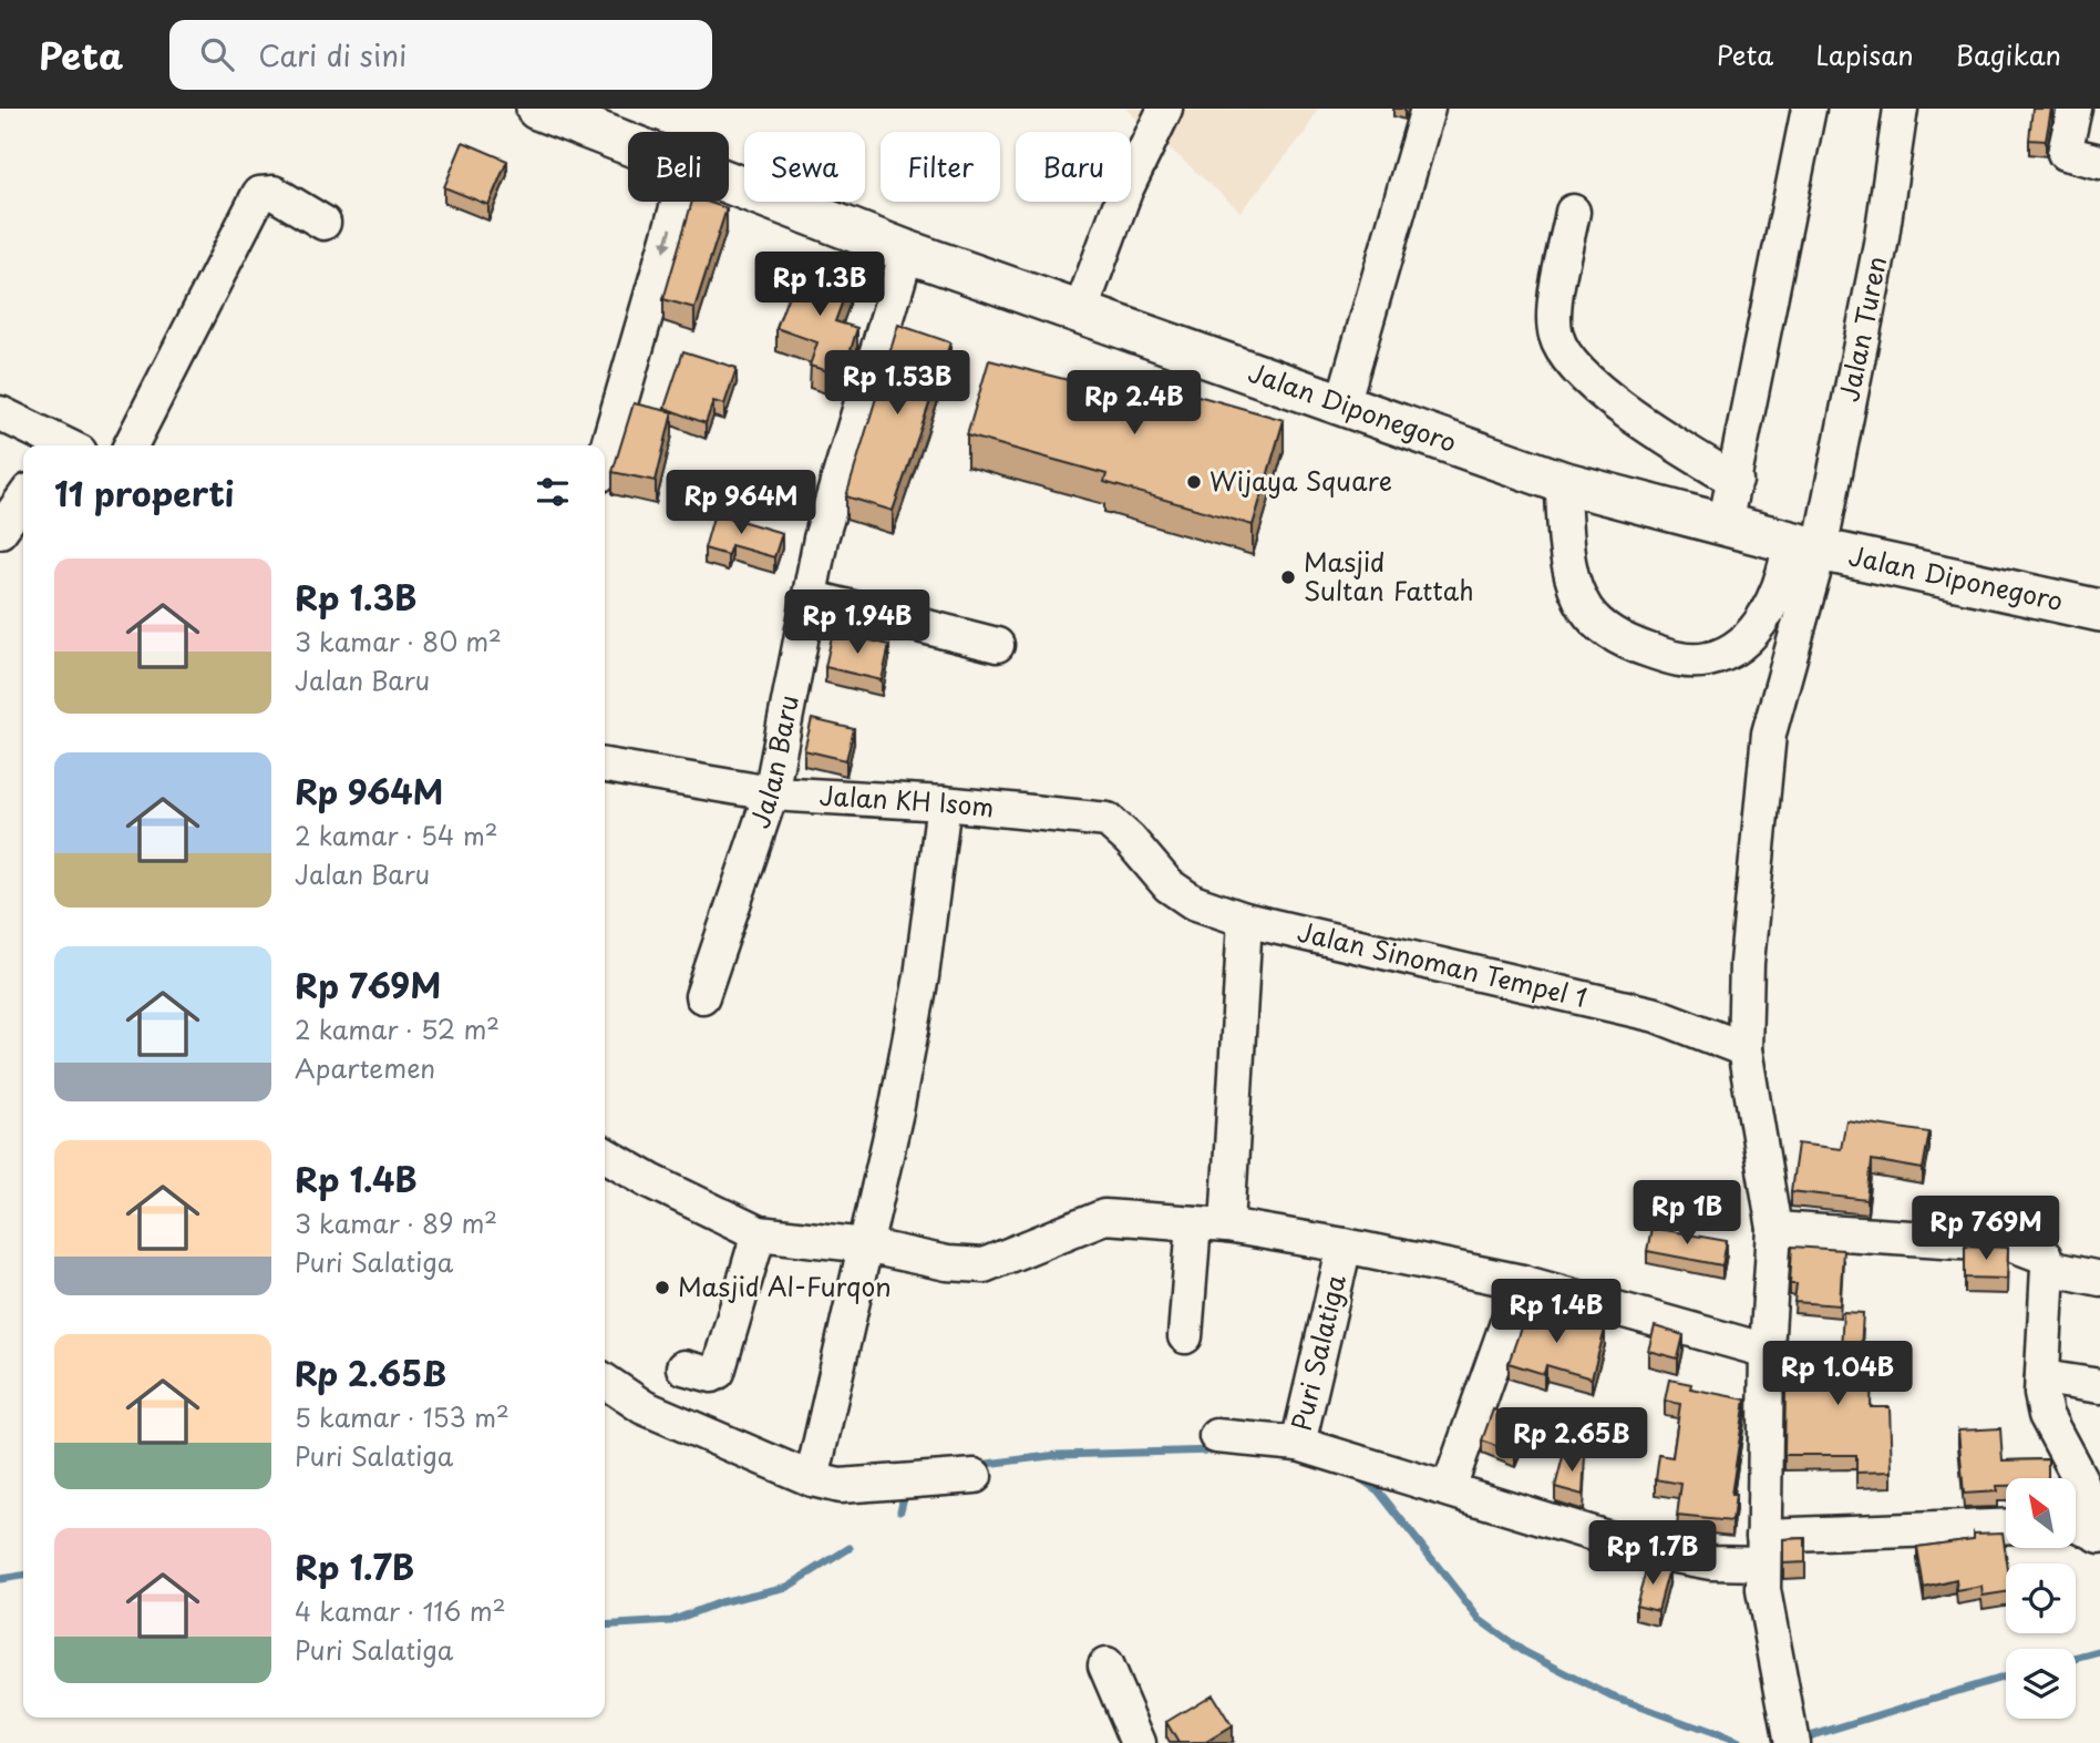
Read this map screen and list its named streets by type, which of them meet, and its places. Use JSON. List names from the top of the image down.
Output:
{
  "streets": {
    "main road": ["Jalan Diponegoro"],
    "street": [
      "Jalan Turen",
      "Jalan Baru",
      "Jalan KH Isom",
      "Jalan Sinoman Tempel 1",
      "Puri Salatiga"
    ]
  },
  "crossings": [
    ["Jalan Turen", "Jalan Diponegoro"],
    ["Jalan Diponegoro", "Jalan Baru"],
    ["Jalan Baru", "Jalan KH Isom"],
    ["Jalan KH Isom", "Jalan Sinoman Tempel 1"]
  ],
  "places": ["Wijaya Square", "Masjid Sultan Fattah", "Masjid Al-Furqon"],
  "north": "top left",
  "page": {
    "header": "Peta",
    "search": "Cari di sini",
    "nav": ["Peta", "Lapisan", "Bagikan"],
    "chip": [
      "Beli",
      "Sewa",
      "Filter",
      "Baru"
    ],
    "price": [
      "Rp 1.3B",
      "Rp 1.53B",
      "Rp 2.4B",
      "Rp 964M",
      "Rp 1.94B",
      "Rp 1B",
      "Rp 769M",
      "Rp 1.4B",
      "Rp 1.04B",
      "Rp 2.65B",
      "Rp 1.7B"
    ],
    "heading": "11 properti",
    "list": [
      {
        "name": "Rp 1.3B",
        "note": "3 kamar · 80 m² · Jalan Baru"
      },
      {
        "name": "Rp 964M",
        "note": "2 kamar · 54 m² · Jalan Baru"
      },
      {
        "name": "Rp 769M",
        "note": "2 kamar · 52 m² · Apartemen"
      },
      {
        "name": "Rp 1.4B",
        "note": "3 kamar · 89 m² · Puri Salatiga"
      },
      {
        "name": "Rp 2.65B",
        "note": "5 kamar · 153 m² · Puri Salatiga"
      },
      {
        "name": "Rp 1.7B",
        "note": "4 kamar · 116 m² · Puri Salatiga"
      }
    ]
  }
}
